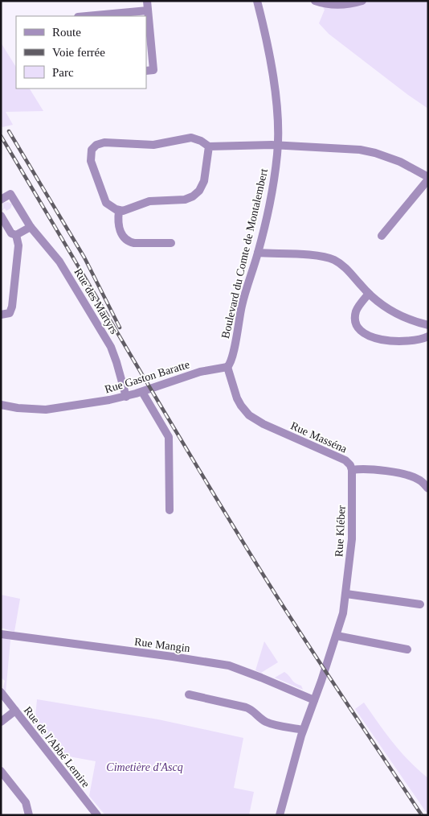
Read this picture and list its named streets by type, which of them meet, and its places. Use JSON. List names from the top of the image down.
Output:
{
  "streets": {
    "street": [
      "Boulevard du Comte de Montalembert",
      "Rue des Martyrs",
      "Rue Gaston Baratte",
      "Rue Masséna",
      "Rue Kléber",
      "Rue Mangin",
      "Rue de l'Abbé Lemire"
    ]
  },
  "crossings": [
    ["Boulevard du Comte de Montalembert", "Rue Gaston Baratte"],
    ["Boulevard du Comte de Montalembert", "Rue Masséna"],
    ["Rue des Martyrs", "Rue Gaston Baratte"],
    ["Rue Gaston Baratte", "Rue Masséna"],
    ["Rue Masséna", "Rue Kléber"],
    ["Rue Kléber", "Rue Mangin"]
  ],
  "parks": ["Cimetière d'Ascq"],
  "legend": ["Route", "Voie ferrée", "Parc"]
}
